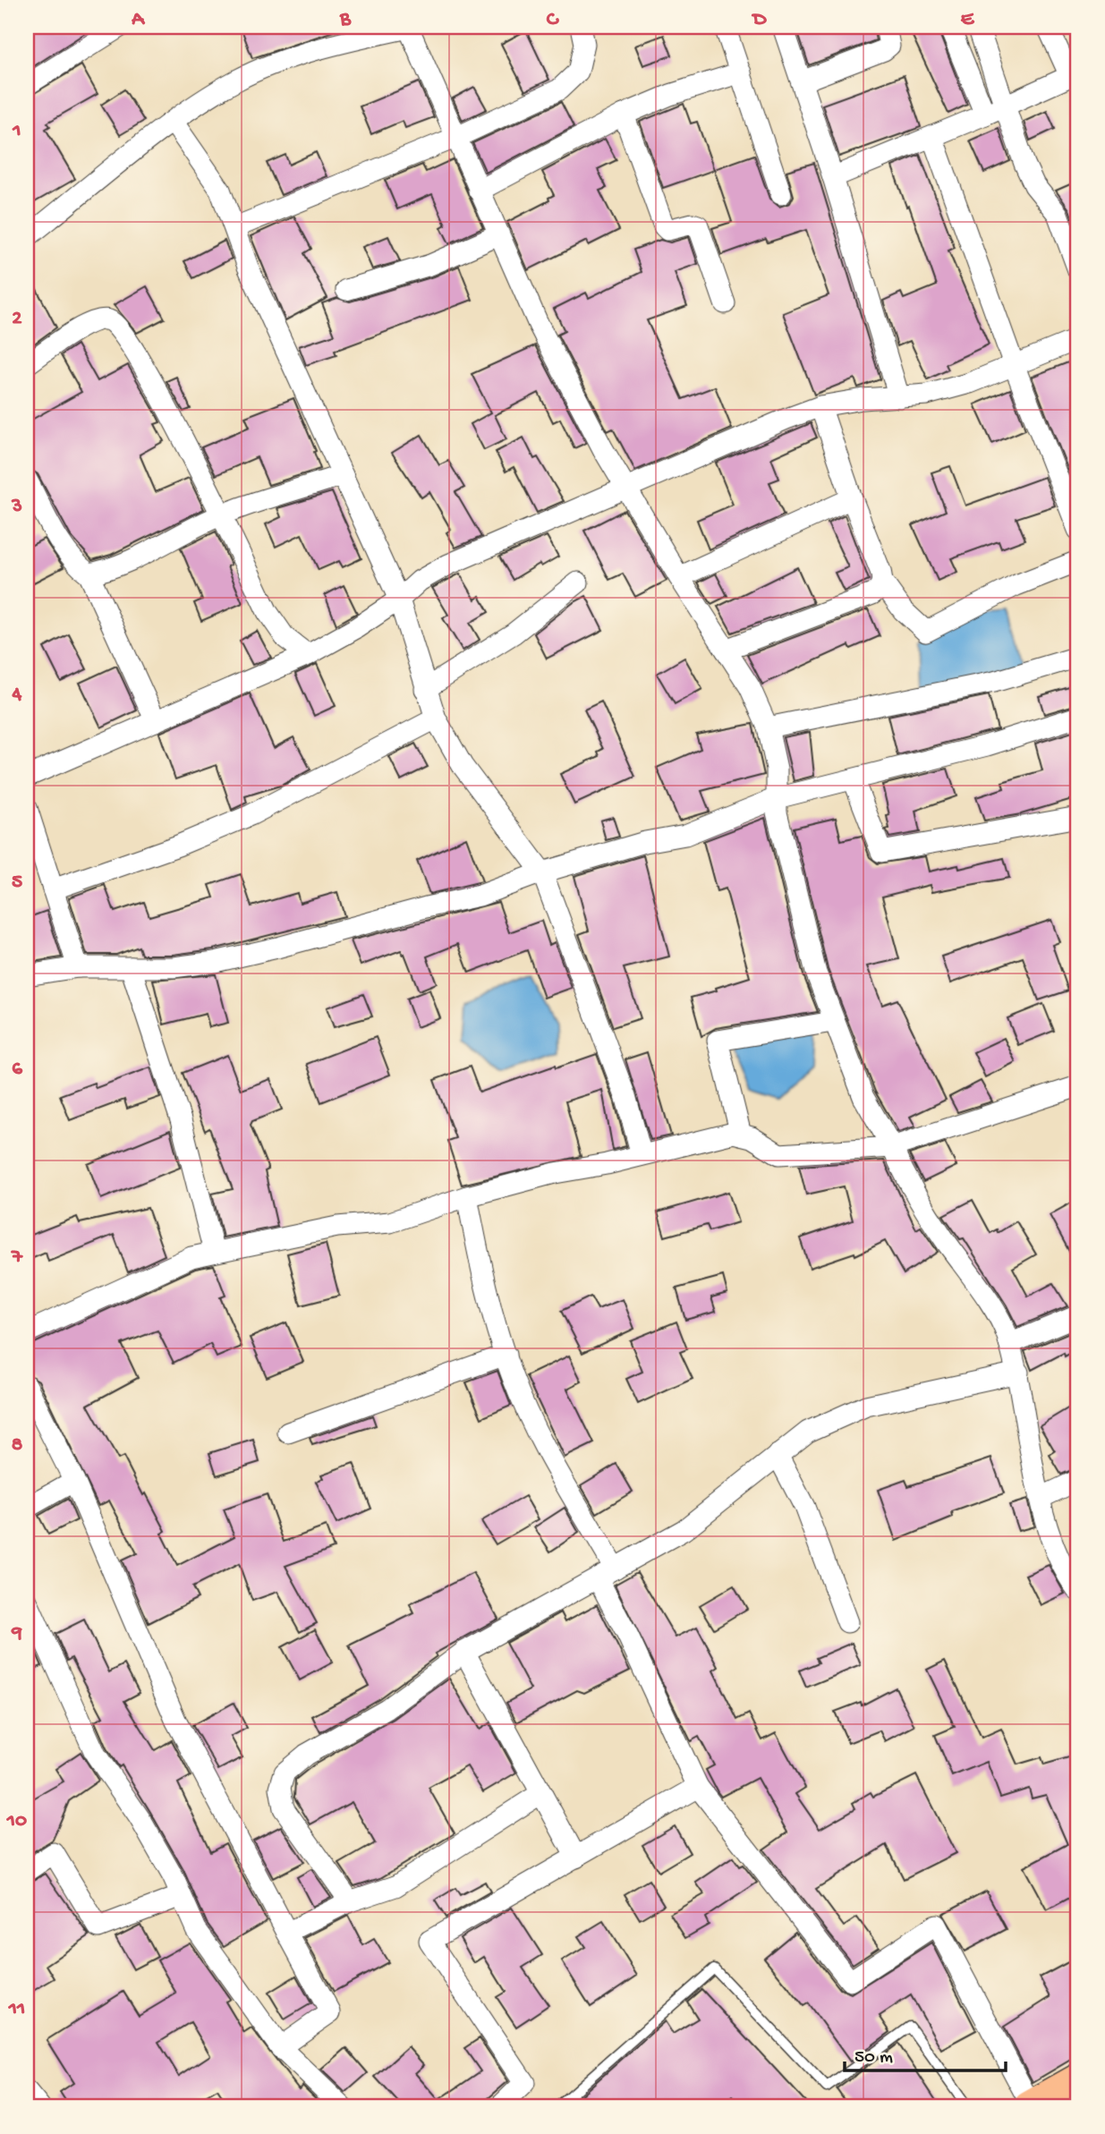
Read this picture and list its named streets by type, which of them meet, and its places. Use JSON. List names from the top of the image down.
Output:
{
  "scale_bar": "50 m",
  "grid": {
    "columns": [
      "A",
      "B",
      "C",
      "D",
      "E"
    ],
    "rows": [
      "1",
      "2",
      "3",
      "4",
      "5",
      "6",
      "7",
      "8",
      "9",
      "10",
      "11"
    ]
  }
}
